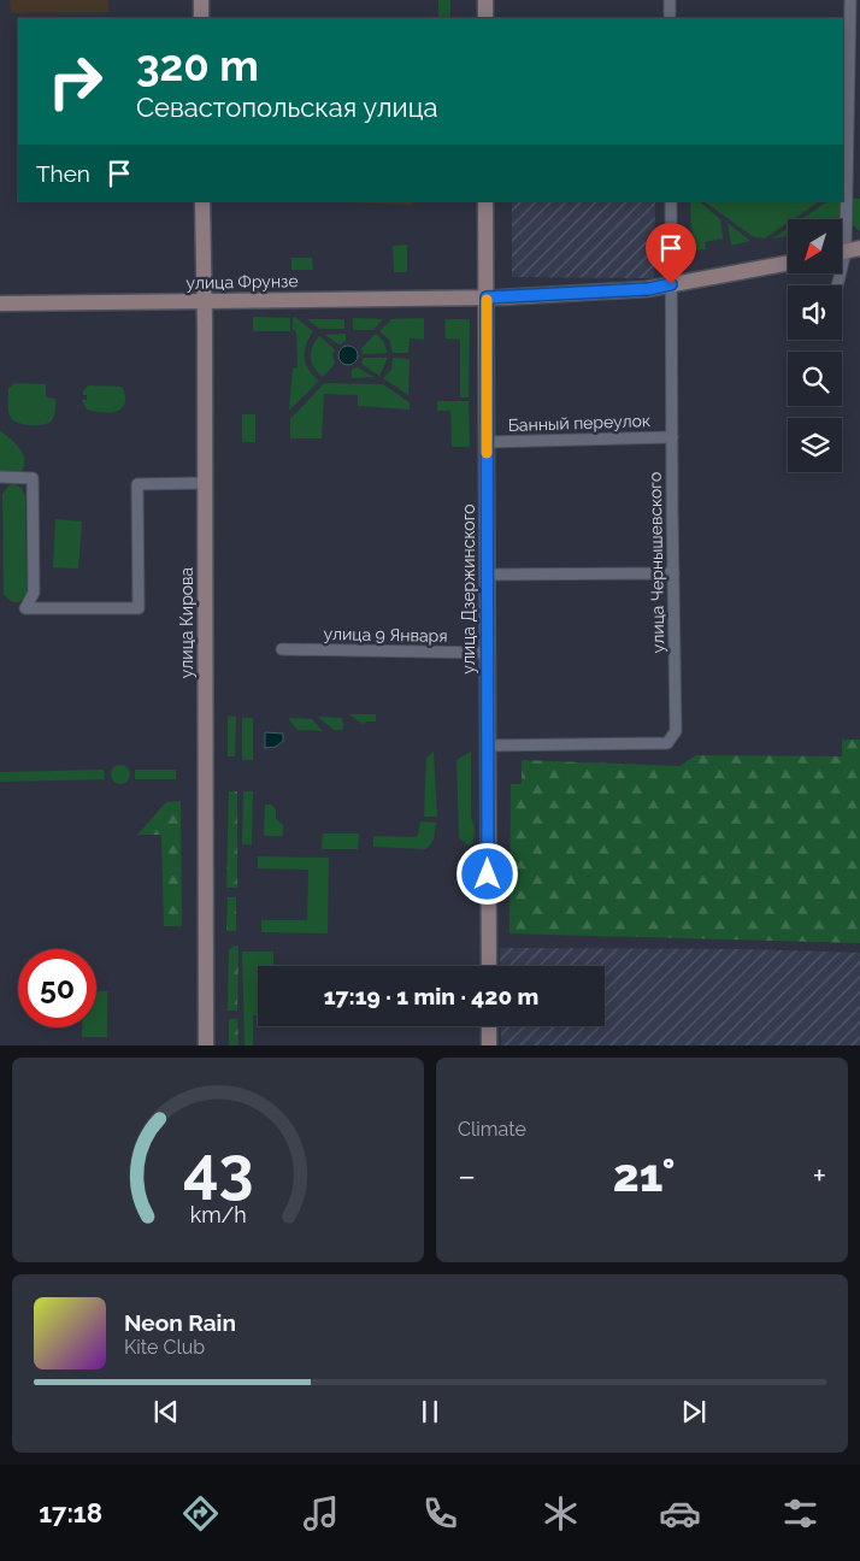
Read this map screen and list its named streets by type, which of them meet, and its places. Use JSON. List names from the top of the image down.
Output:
{
  "streets": {
    "main road": ["улица Фрунзе", "улица Дзержинского", "улица Кирова"],
    "street": ["Банный переулок", "улица Чернышевского", "улица 9 Января"]
  },
  "crossings": [
    ["улица Фрунзе", "улица Чернышевского"],
    ["улица Фрунзе", "улица Дзержинского"],
    ["улица Фрунзе", "улица Кирова"],
    ["Банный переулок", "улица Чернышевского"],
    ["Банный переулок", "улица Дзержинского"],
    ["улица Чернышевского", "улица Дзержинского"],
    ["улица Дзержинского", "улица 9 Января"]
  ],
  "north": "bottom left",
  "page": {
    "turn": ["320 m", "Севастопольская улица"],
    "then": "Then",
    "limit": "50",
    "trip": "17:19 · 1 min · 420 m",
    "tile": "Climate",
    "heat": ["−", "21°", "+"],
    "song": ["Neon Rain", "Kite Club"],
    "tabs": "17:18",
    "gauge": ["43", "km/h"]
  }
}
